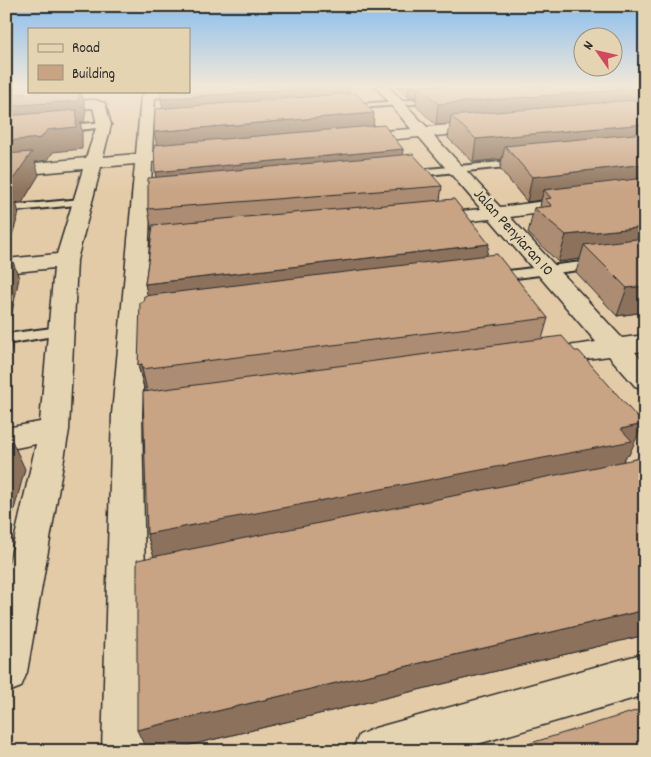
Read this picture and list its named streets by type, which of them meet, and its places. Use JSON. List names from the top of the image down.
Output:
{
  "streets": {
    "street": ["Jalan Penyiaran 10"]
  },
  "legend": ["Road", "Building"],
  "north": "top left"
}
